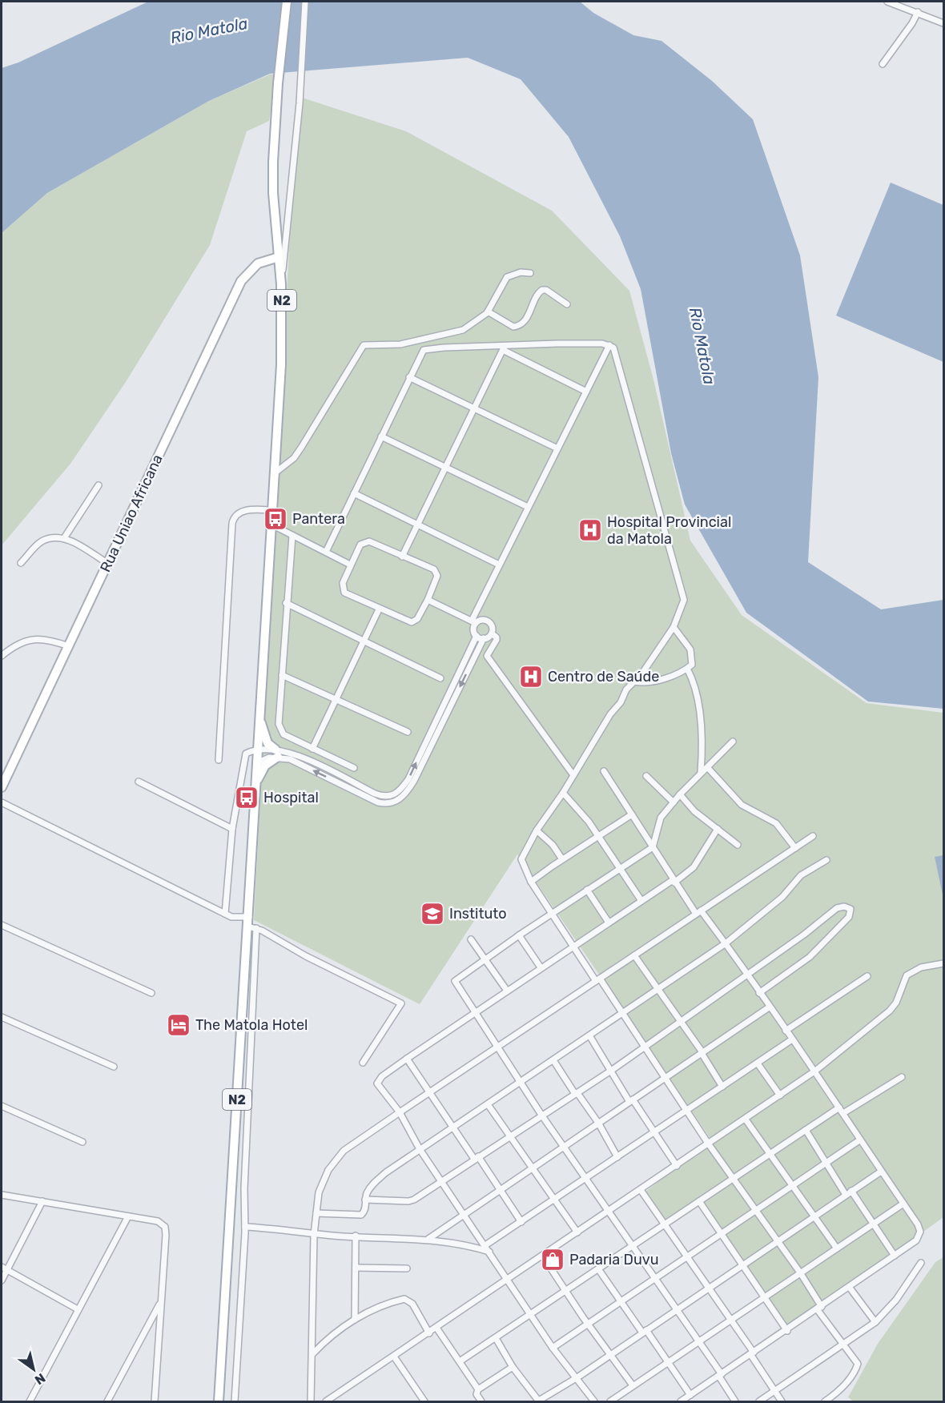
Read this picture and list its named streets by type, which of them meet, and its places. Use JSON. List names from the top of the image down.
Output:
{
  "streets": {
    "main road": ["N2", "Rua Uniao Africana"]
  },
  "crossings": [
    ["N2", "Rua Uniao Africana"]
  ],
  "water": ["Rio Matola"],
  "places": {
    "bus stop": ["Pantera", "Hospital"],
    "hospital": ["Hospital Provincial da Matola", "Centro de Saúde"],
    "school or university": ["Instituto"],
    "hotel": ["The Matola Hotel"],
    "shop": ["Padaria Duvu"]
  },
  "north": "bottom right"
}
